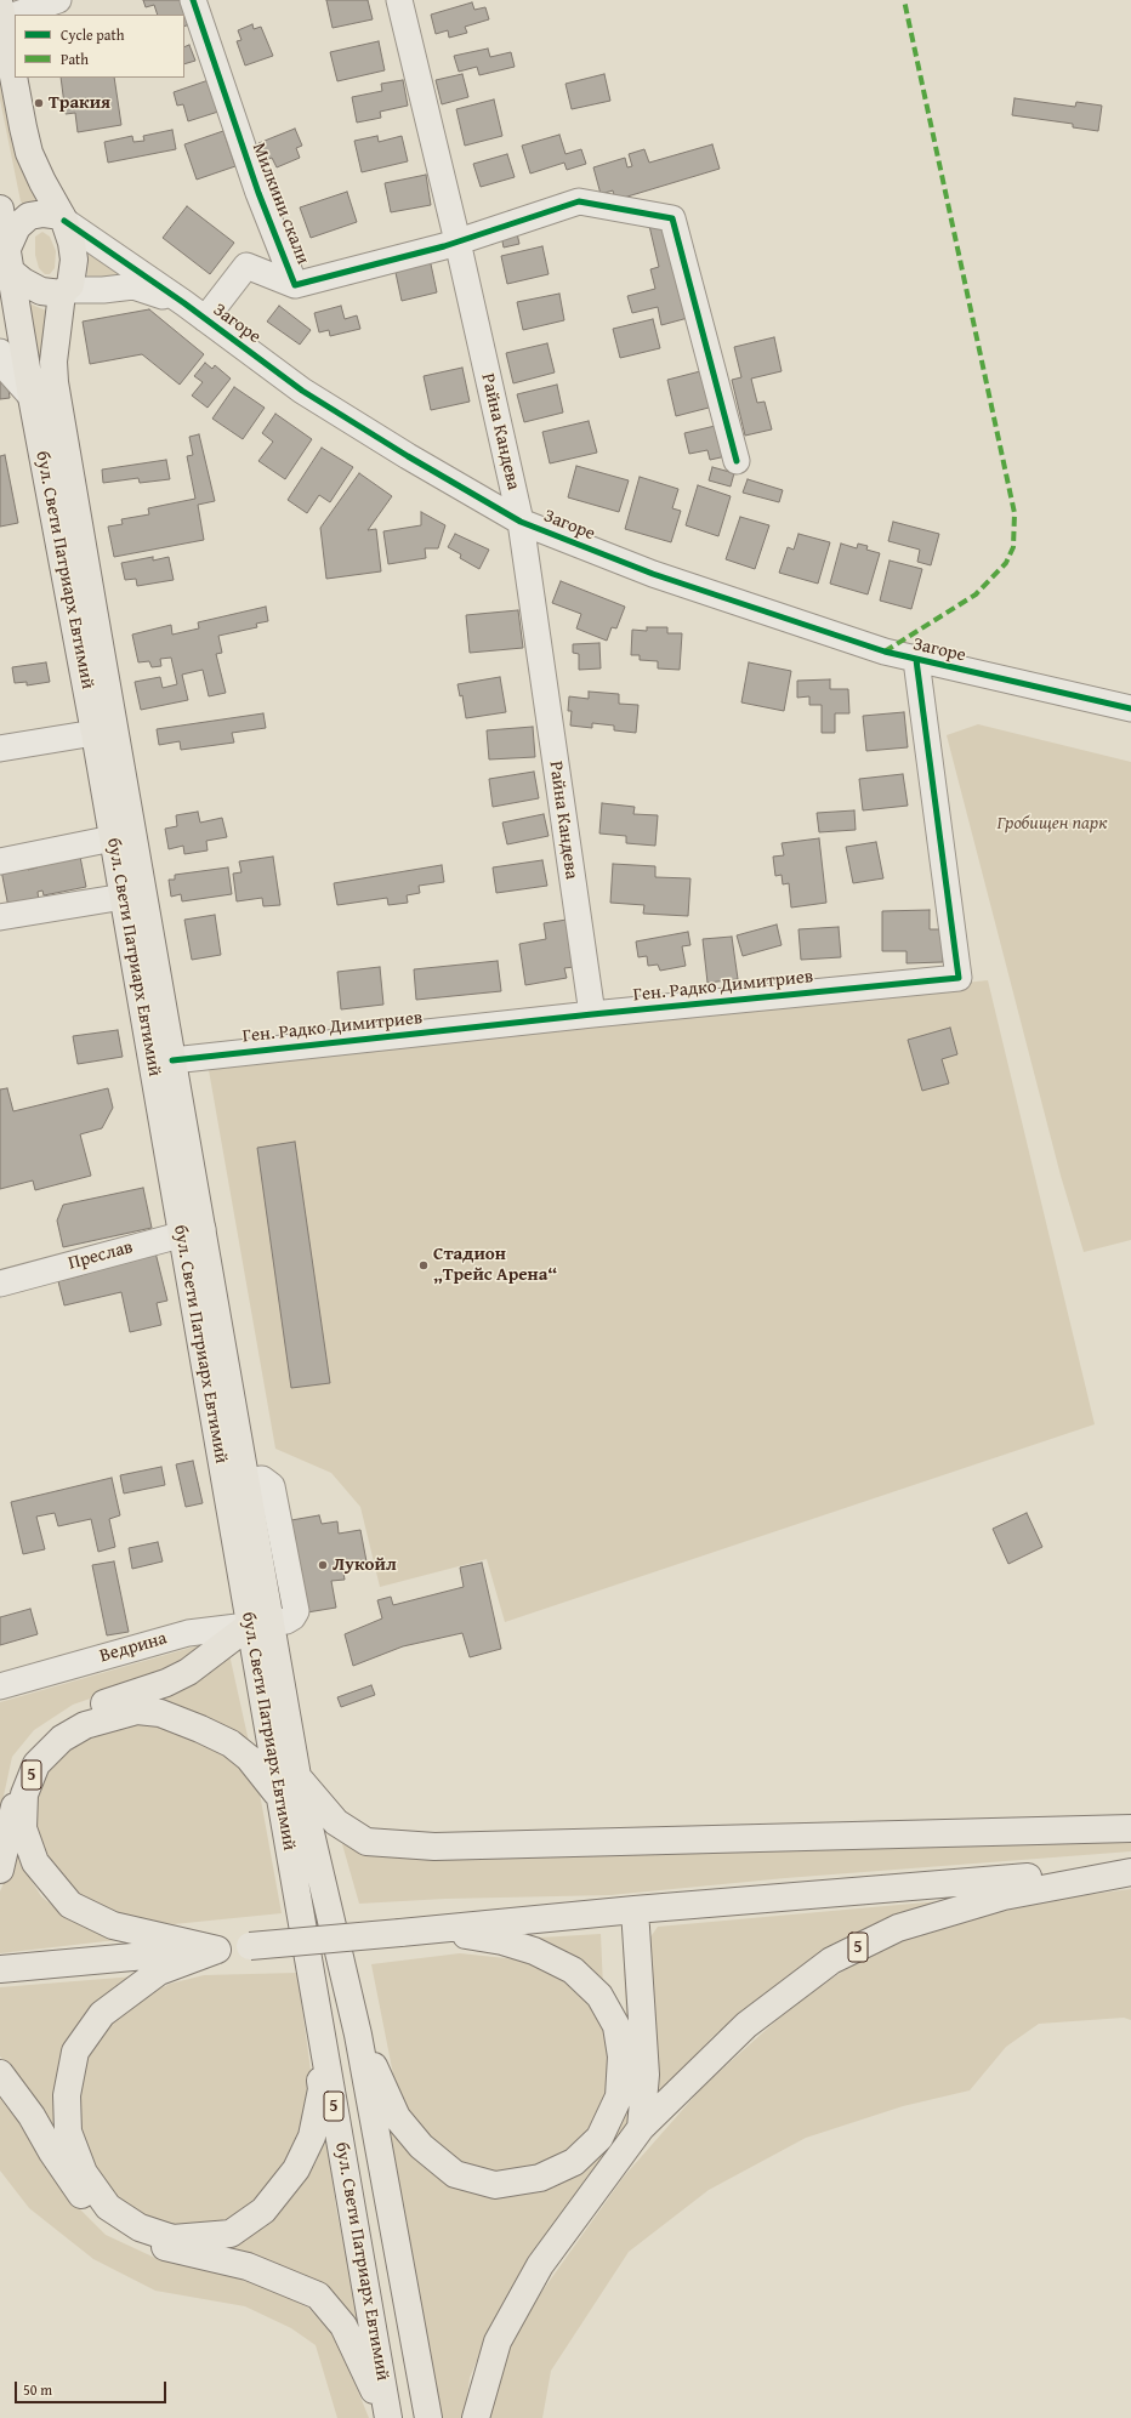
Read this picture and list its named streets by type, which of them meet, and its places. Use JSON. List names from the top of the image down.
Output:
{
  "streets": {
    "main road": ["бул. Свети Патриарх Евтимий", "5"],
    "street": [
      "Милкини скали",
      "Загоре",
      "Райна Кандева",
      "Ген. Радко Димитриев",
      "Преслав",
      "Ведрина"
    ]
  },
  "crossings": [
    ["Милкини скали", "Райна Кандева"],
    ["Загоре", "Райна Кандева"],
    ["Загоре", "бул. Свети Патриарх Евтимий"],
    ["Загоре", "Ген. Радко Димитриев"],
    ["Райна Кандева", "Ген. Радко Димитриев"],
    ["бул. Свети Патриарх Евтимий", "Ген. Радко Димитриев"],
    ["бул. Свети Патриарх Евтимий", "Преслав"],
    ["бул. Свети Патриарх Евтимий", "Ведрина"],
    ["бул. Свети Патриарх Евтимий", "5"]
  ],
  "parks": ["Гробищен парк"],
  "places": ["Тракия", "Стадион „Трейс Арена“", "Лукойл"],
  "legend": ["Cycle path", "Path"],
  "scale_bar": "50 m"
}
